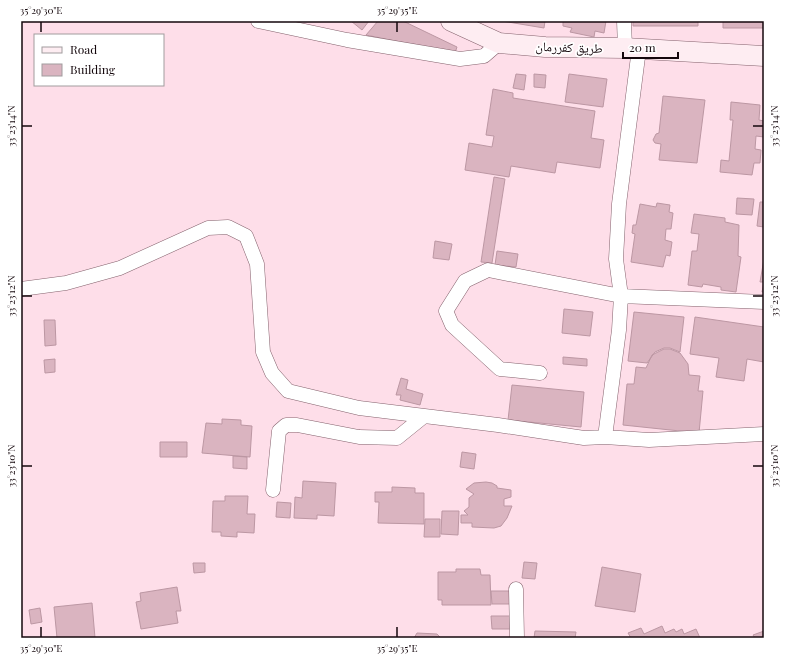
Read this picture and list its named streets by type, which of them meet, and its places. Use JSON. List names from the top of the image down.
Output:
{
  "streets": {
    "main road": ["طريق كفررمان"]
  },
  "legend": ["Road", "Building"],
  "scale_bar": "20 m",
  "coordinates": [
    "35°29'30\"E",
    "35°29'35\"E",
    "33°23'14\"N",
    "33°23'12\"N",
    "33°23'10\"N"
  ]
}
